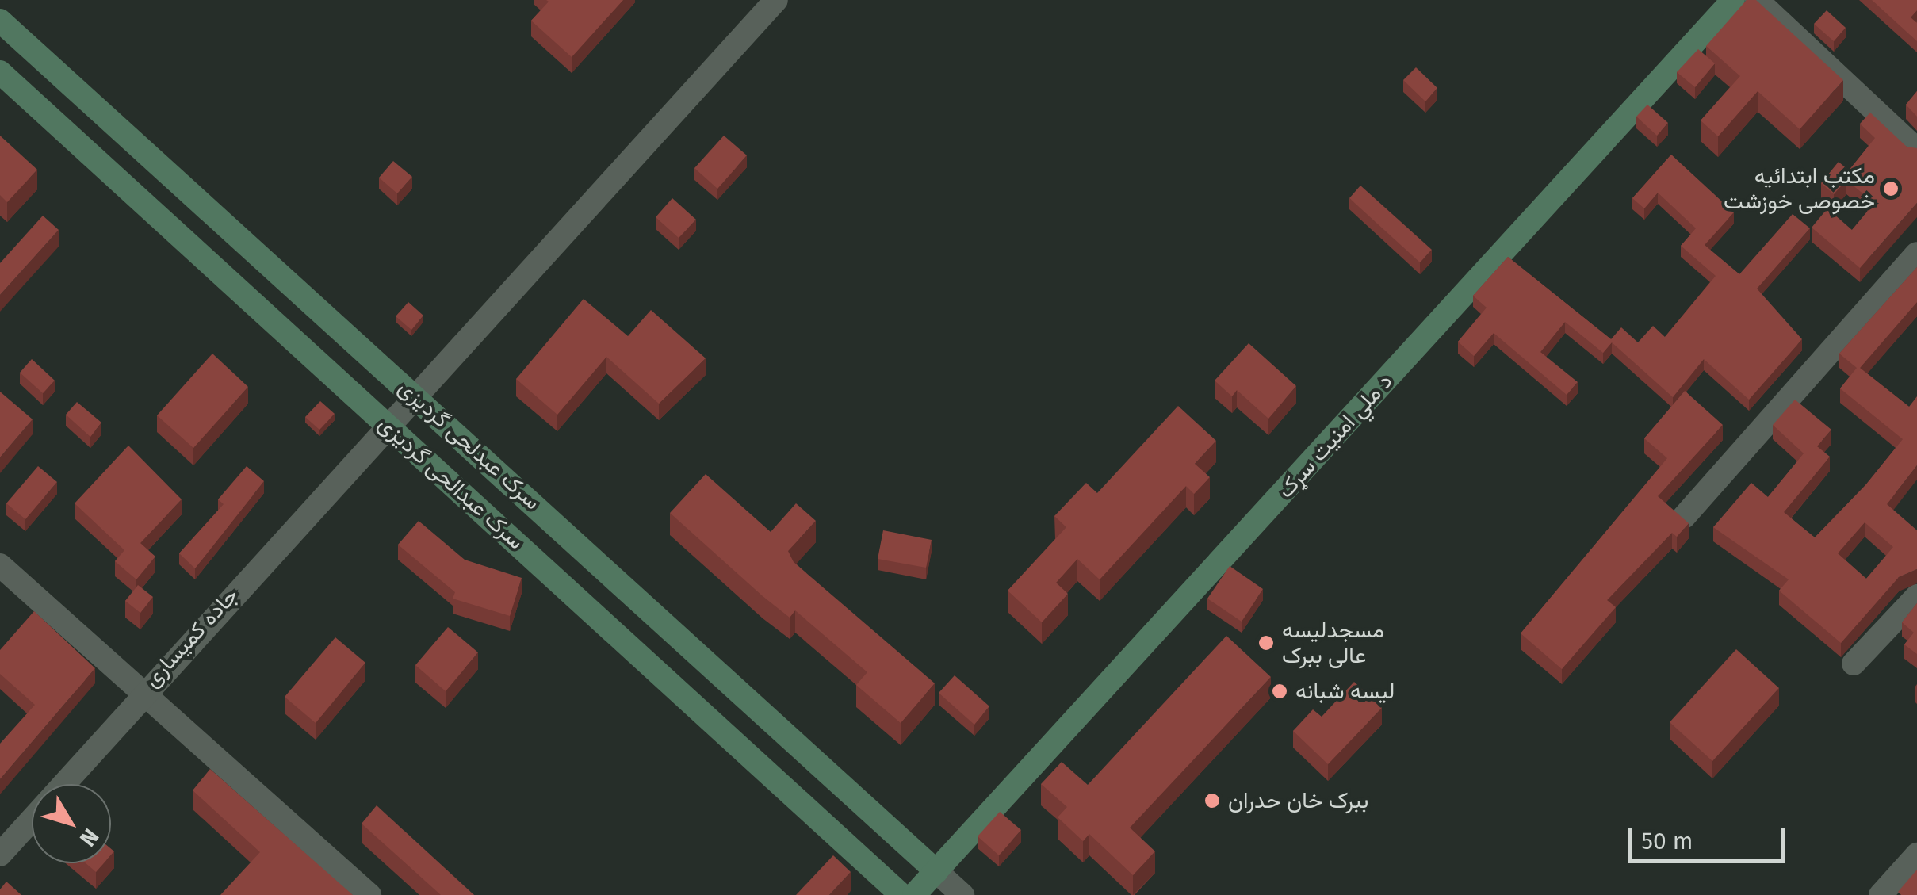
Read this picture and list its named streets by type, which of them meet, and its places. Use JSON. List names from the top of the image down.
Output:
{
  "streets": {
    "main road": ["د ملي امنیت سړک", "سرک عبدلحی گردیزی", "سرک عبدالحی گردیزی"],
    "street": ["جاده کمیساری"]
  },
  "crossings": [
    ["د ملي امنیت سړک", "سرک عبدلحی گردیزی"],
    ["سرک عبدلحی گردیزی", "جاده کمیساری"],
    ["سرک عبدالحی گردیزی", "جاده کمیساری"]
  ],
  "places": [
    "مکتب ابتدائیه خصوصی خوزشت",
    "مسجدلیسه عالی ببرک",
    "لیسه شبانه",
    "ببرک خان حدران"
  ],
  "scale_bar": "50 m",
  "north": "bottom right"
}
